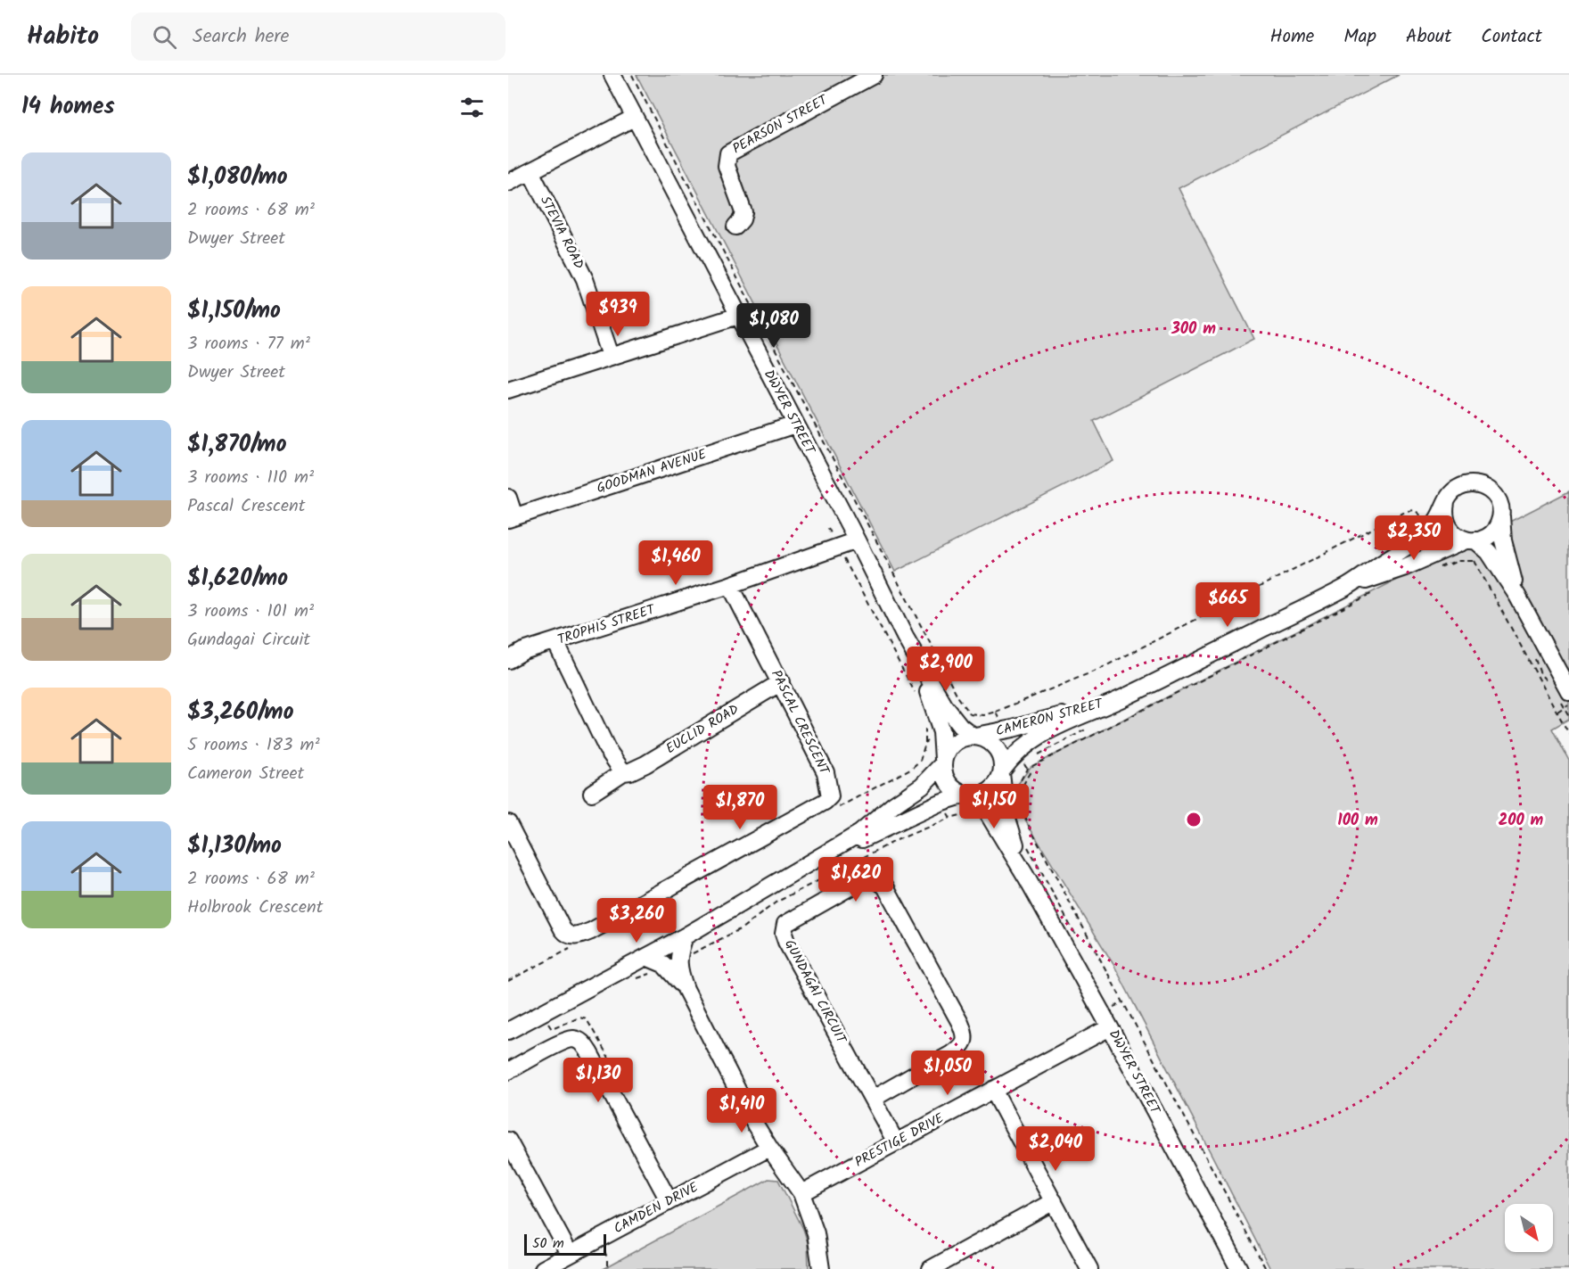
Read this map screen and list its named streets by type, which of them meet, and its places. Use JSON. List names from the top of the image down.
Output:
{
  "streets": {
    "street": [
      "PEARSON STREET",
      "STEVIA ROAD",
      "DWYER STREET",
      "GOODMAN AVENUE",
      "TROPHIS STREET",
      "CAMERON STREET",
      "PASCAL CRESCENT",
      "EUCLID ROAD",
      "GUNDAGAI CIRCUIT",
      "PRESTIGE DRIVE",
      "CAMDEN DRIVE"
    ]
  },
  "crossings": [
    ["DWYER STREET", "GOODMAN AVENUE"],
    ["DWYER STREET", "TROPHIS STREET"],
    ["DWYER STREET", "CAMERON STREET"],
    ["DWYER STREET", "PRESTIGE DRIVE"],
    ["TROPHIS STREET", "PASCAL CRESCENT"],
    ["PASCAL CRESCENT", "EUCLID ROAD"],
    ["GUNDAGAI CIRCUIT", "PRESTIGE DRIVE"]
  ],
  "scale_bar": "50 m",
  "north": "bottom right",
  "page": {
    "header": "Habito",
    "search": "Search here",
    "nav": [
      "Home",
      "Map",
      "About",
      "Contact"
    ],
    "heading": "14 homes",
    "list": [
      {
        "name": "$1,080/mo",
        "note": "2 rooms · 68 m² · Dwyer Street"
      },
      {
        "name": "$1,150/mo",
        "note": "3 rooms · 77 m² · Dwyer Street"
      },
      {
        "name": "$1,870/mo",
        "note": "3 rooms · 110 m² · Pascal Crescent"
      },
      {
        "name": "$1,620/mo",
        "note": "3 rooms · 101 m² · Gundagai Circuit"
      },
      {
        "name": "$3,260/mo",
        "note": "5 rooms · 183 m² · Cameron Street"
      },
      {
        "name": "$1,130/mo",
        "note": "2 rooms · 68 m² · Holbrook Crescent"
      }
    ],
    "price": [
      "$939",
      "$1,080",
      "$2,350",
      "$1,460",
      "$665",
      "$2,900",
      "$1,150",
      "$1,870",
      "$1,620",
      "$3,260",
      "$1,050",
      "$1,130",
      "$1,410",
      "$2,040"
    ],
    "scale": "50 m"
  },
  "rings": ["300 m", "100 m", "200 m"]
}
